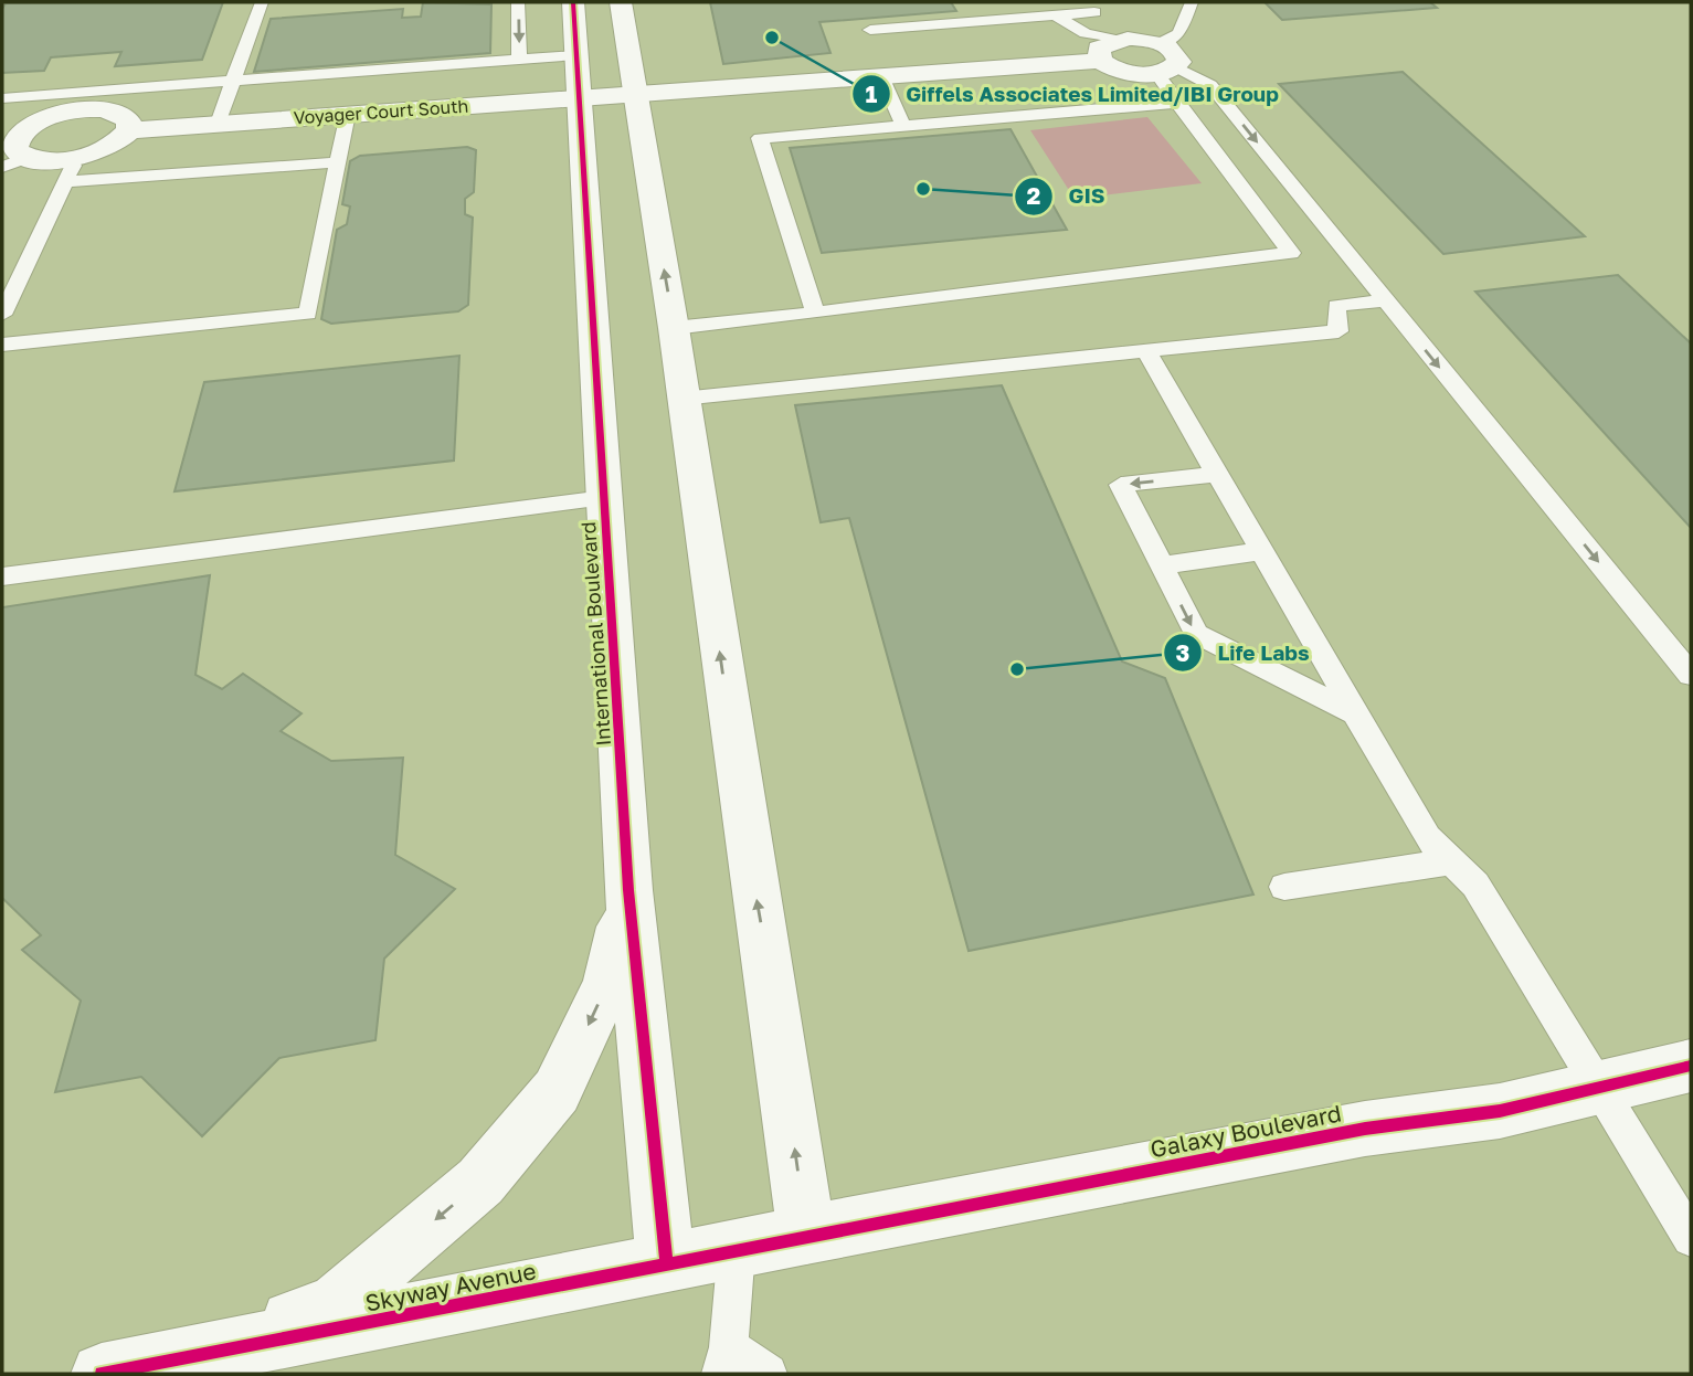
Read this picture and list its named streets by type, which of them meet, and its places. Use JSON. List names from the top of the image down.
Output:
{
  "streets": {
    "street": [
      "Voyager Court South",
      "International Boulevard",
      "Galaxy Boulevard",
      "Skyway Avenue"
    ]
  },
  "crossings": [
    ["Voyager Court South", "International Boulevard"],
    ["International Boulevard", "Skyway Avenue"],
    ["Galaxy Boulevard", "Skyway Avenue"]
  ],
  "places": ["Giffels Associates Limited/IBI Group", "GIS", "Life Labs"]
}
